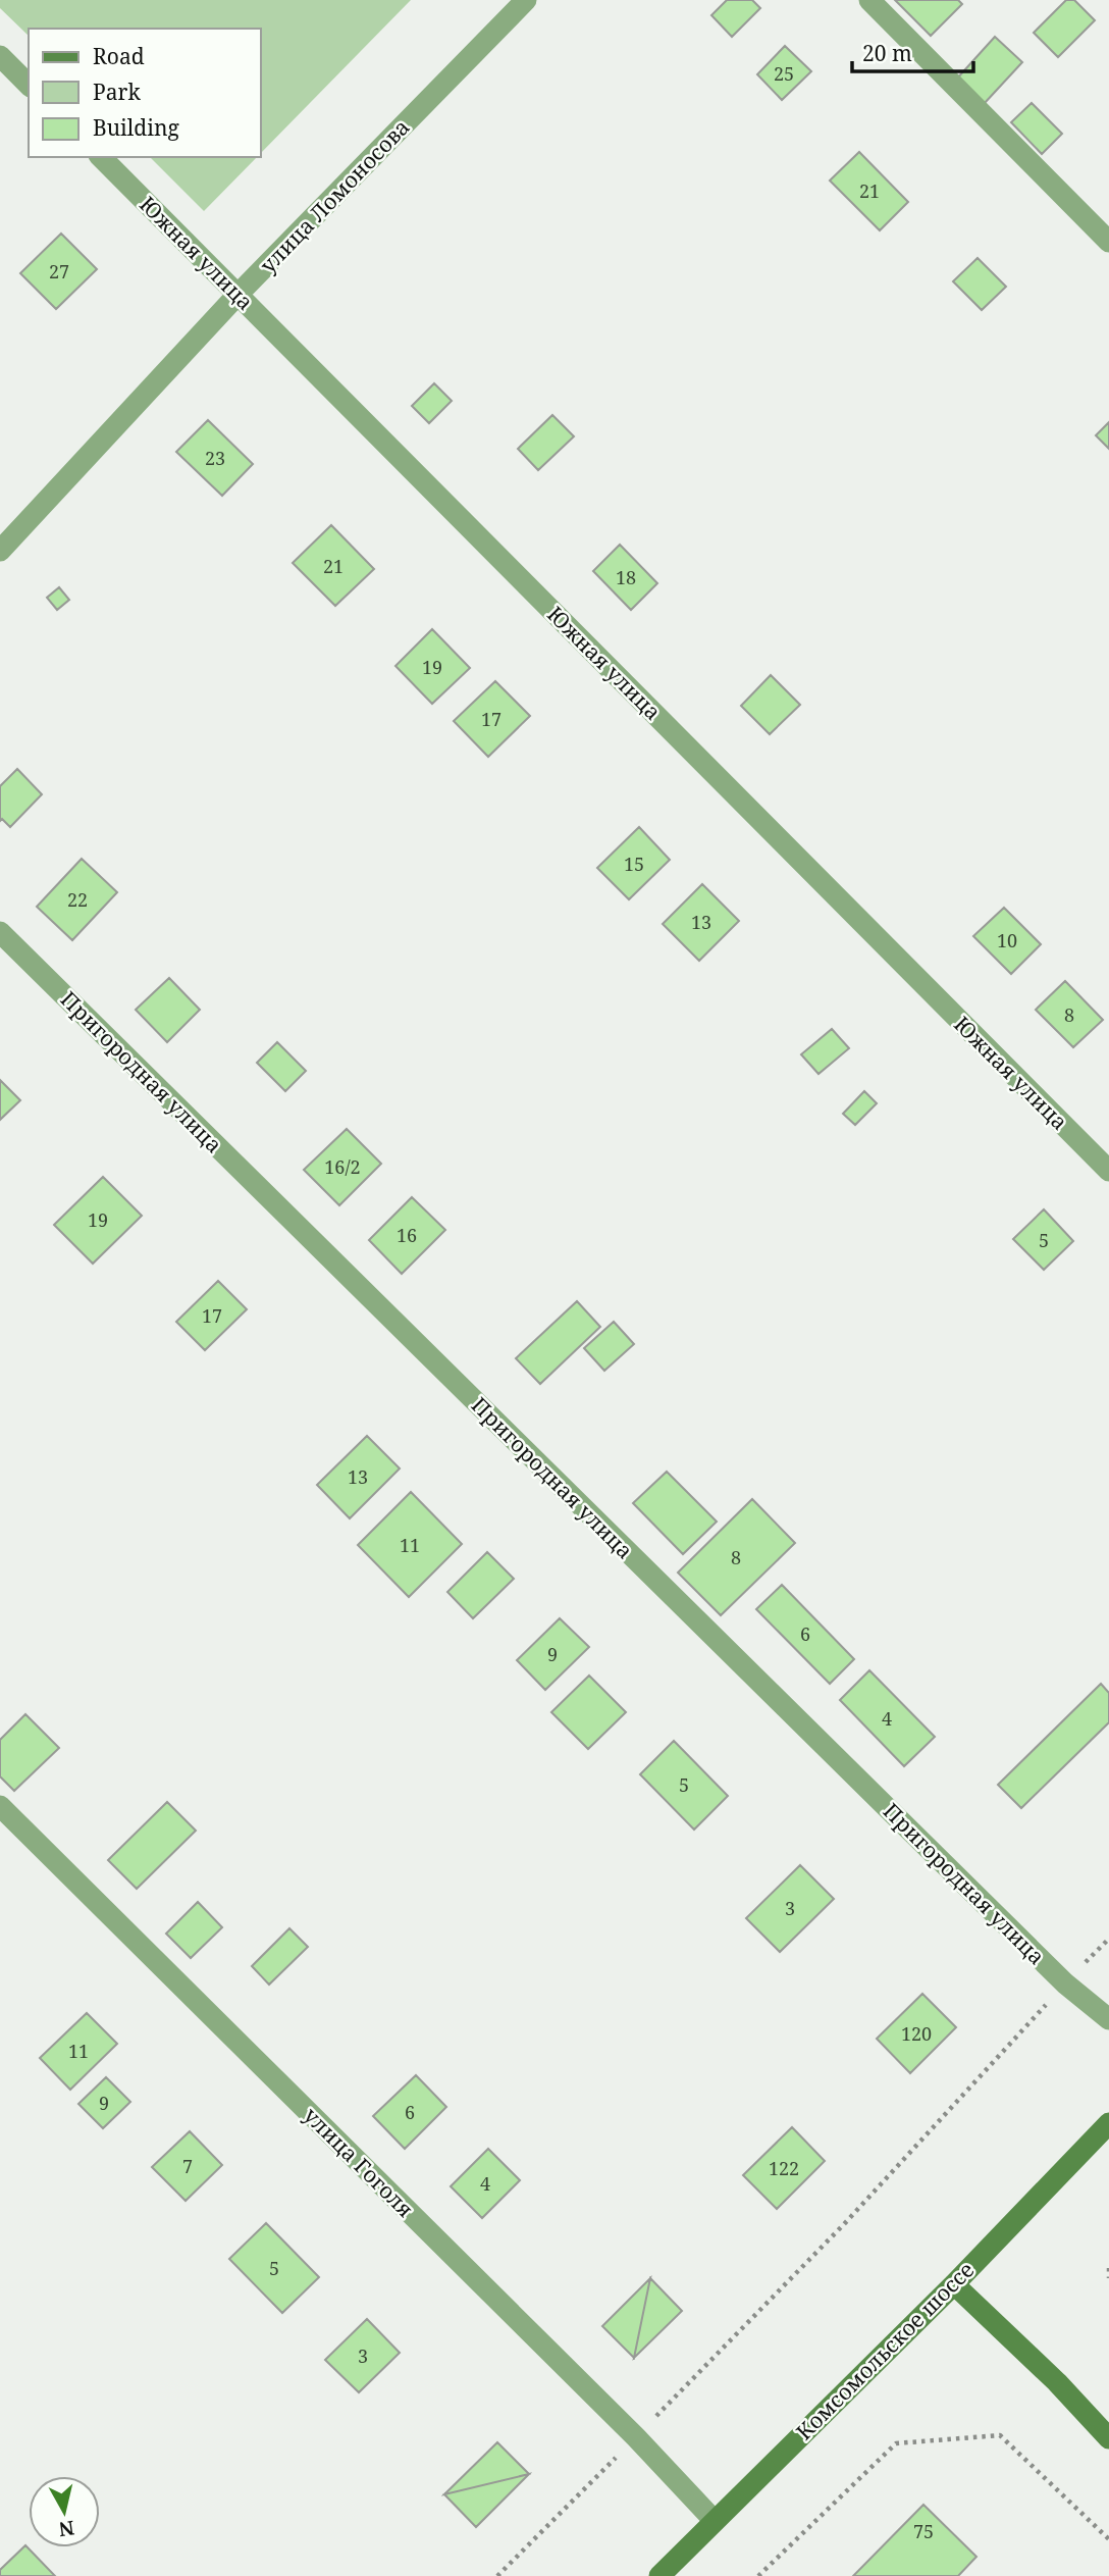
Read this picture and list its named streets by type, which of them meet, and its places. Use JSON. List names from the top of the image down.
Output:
{
  "streets": {
    "main road": ["Комсомольское шоссе"],
    "street": [
      "улица Ломоносова",
      "Южная улица",
      "Пригородная улица",
      "улица Гоголя"
    ]
  },
  "crossings": [
    ["улица Ломоносова", "Южная улица"],
    ["улица Гоголя", "Комсомольское шоссе"]
  ],
  "house_numbers": [
    "25",
    "21",
    "27",
    "23",
    "21",
    "18",
    "19",
    "17",
    "15",
    "22",
    "13",
    "10",
    "8",
    "16/2",
    "19",
    "16",
    "5",
    "17",
    "13",
    "11",
    "8",
    "6",
    "9",
    "4",
    "5",
    "3",
    "120",
    "11",
    "9",
    "6",
    "7",
    "122",
    "4",
    "5",
    "3",
    "75"
  ],
  "legend": ["Road", "Park", "Building"],
  "scale_bar": "20 m",
  "north": "bottom"
}
